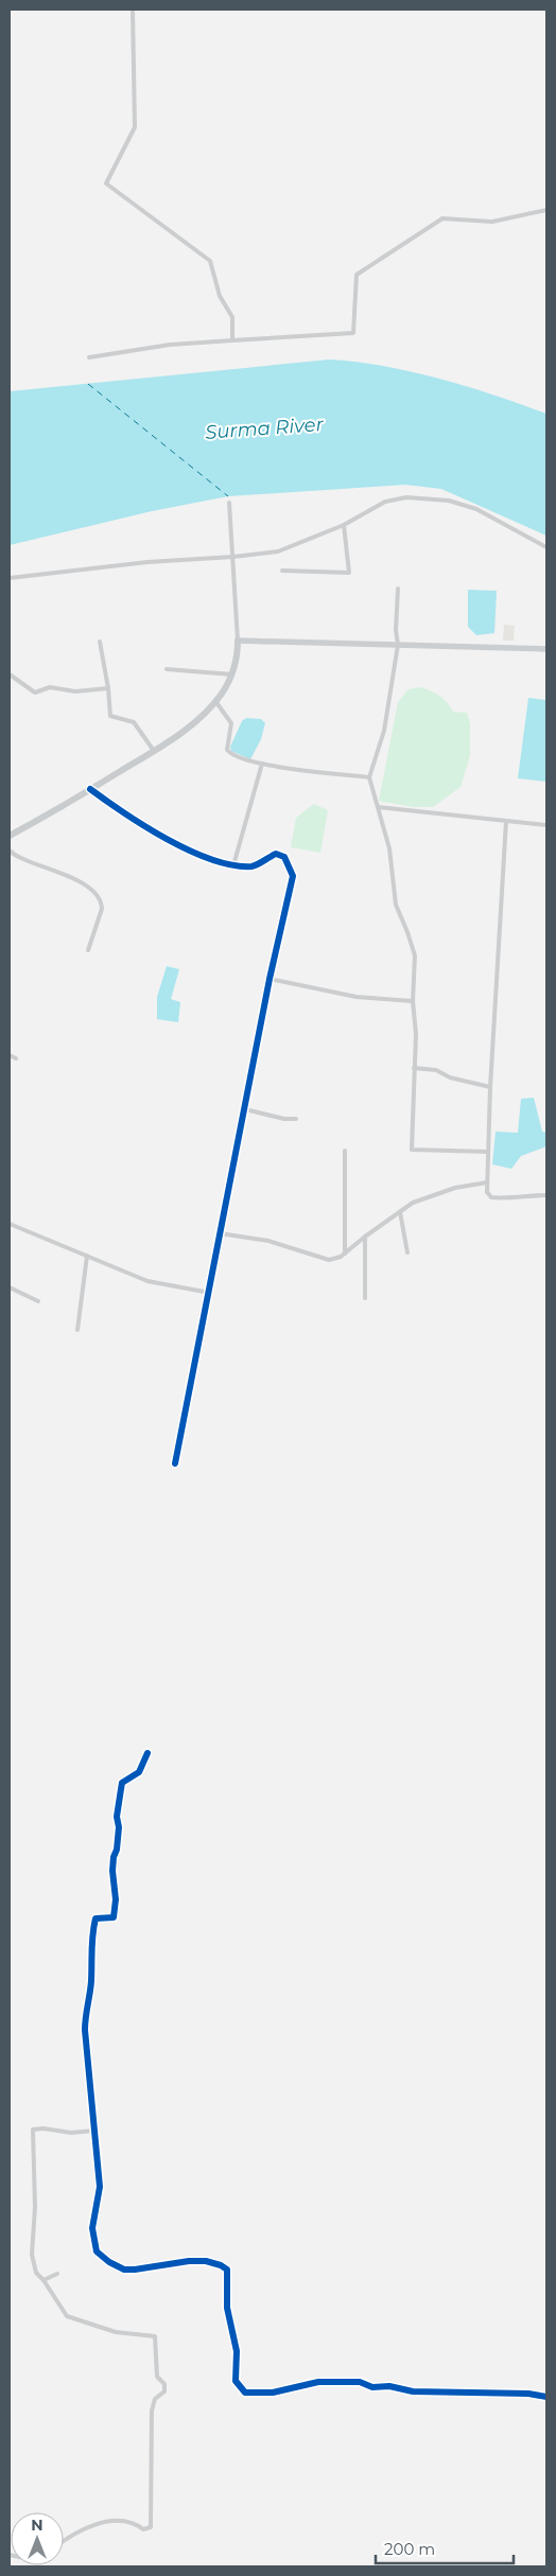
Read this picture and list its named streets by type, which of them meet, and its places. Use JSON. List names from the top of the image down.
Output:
{
  "water": ["Surma River"],
  "scale_bar": "200 m",
  "north": "top"
}
